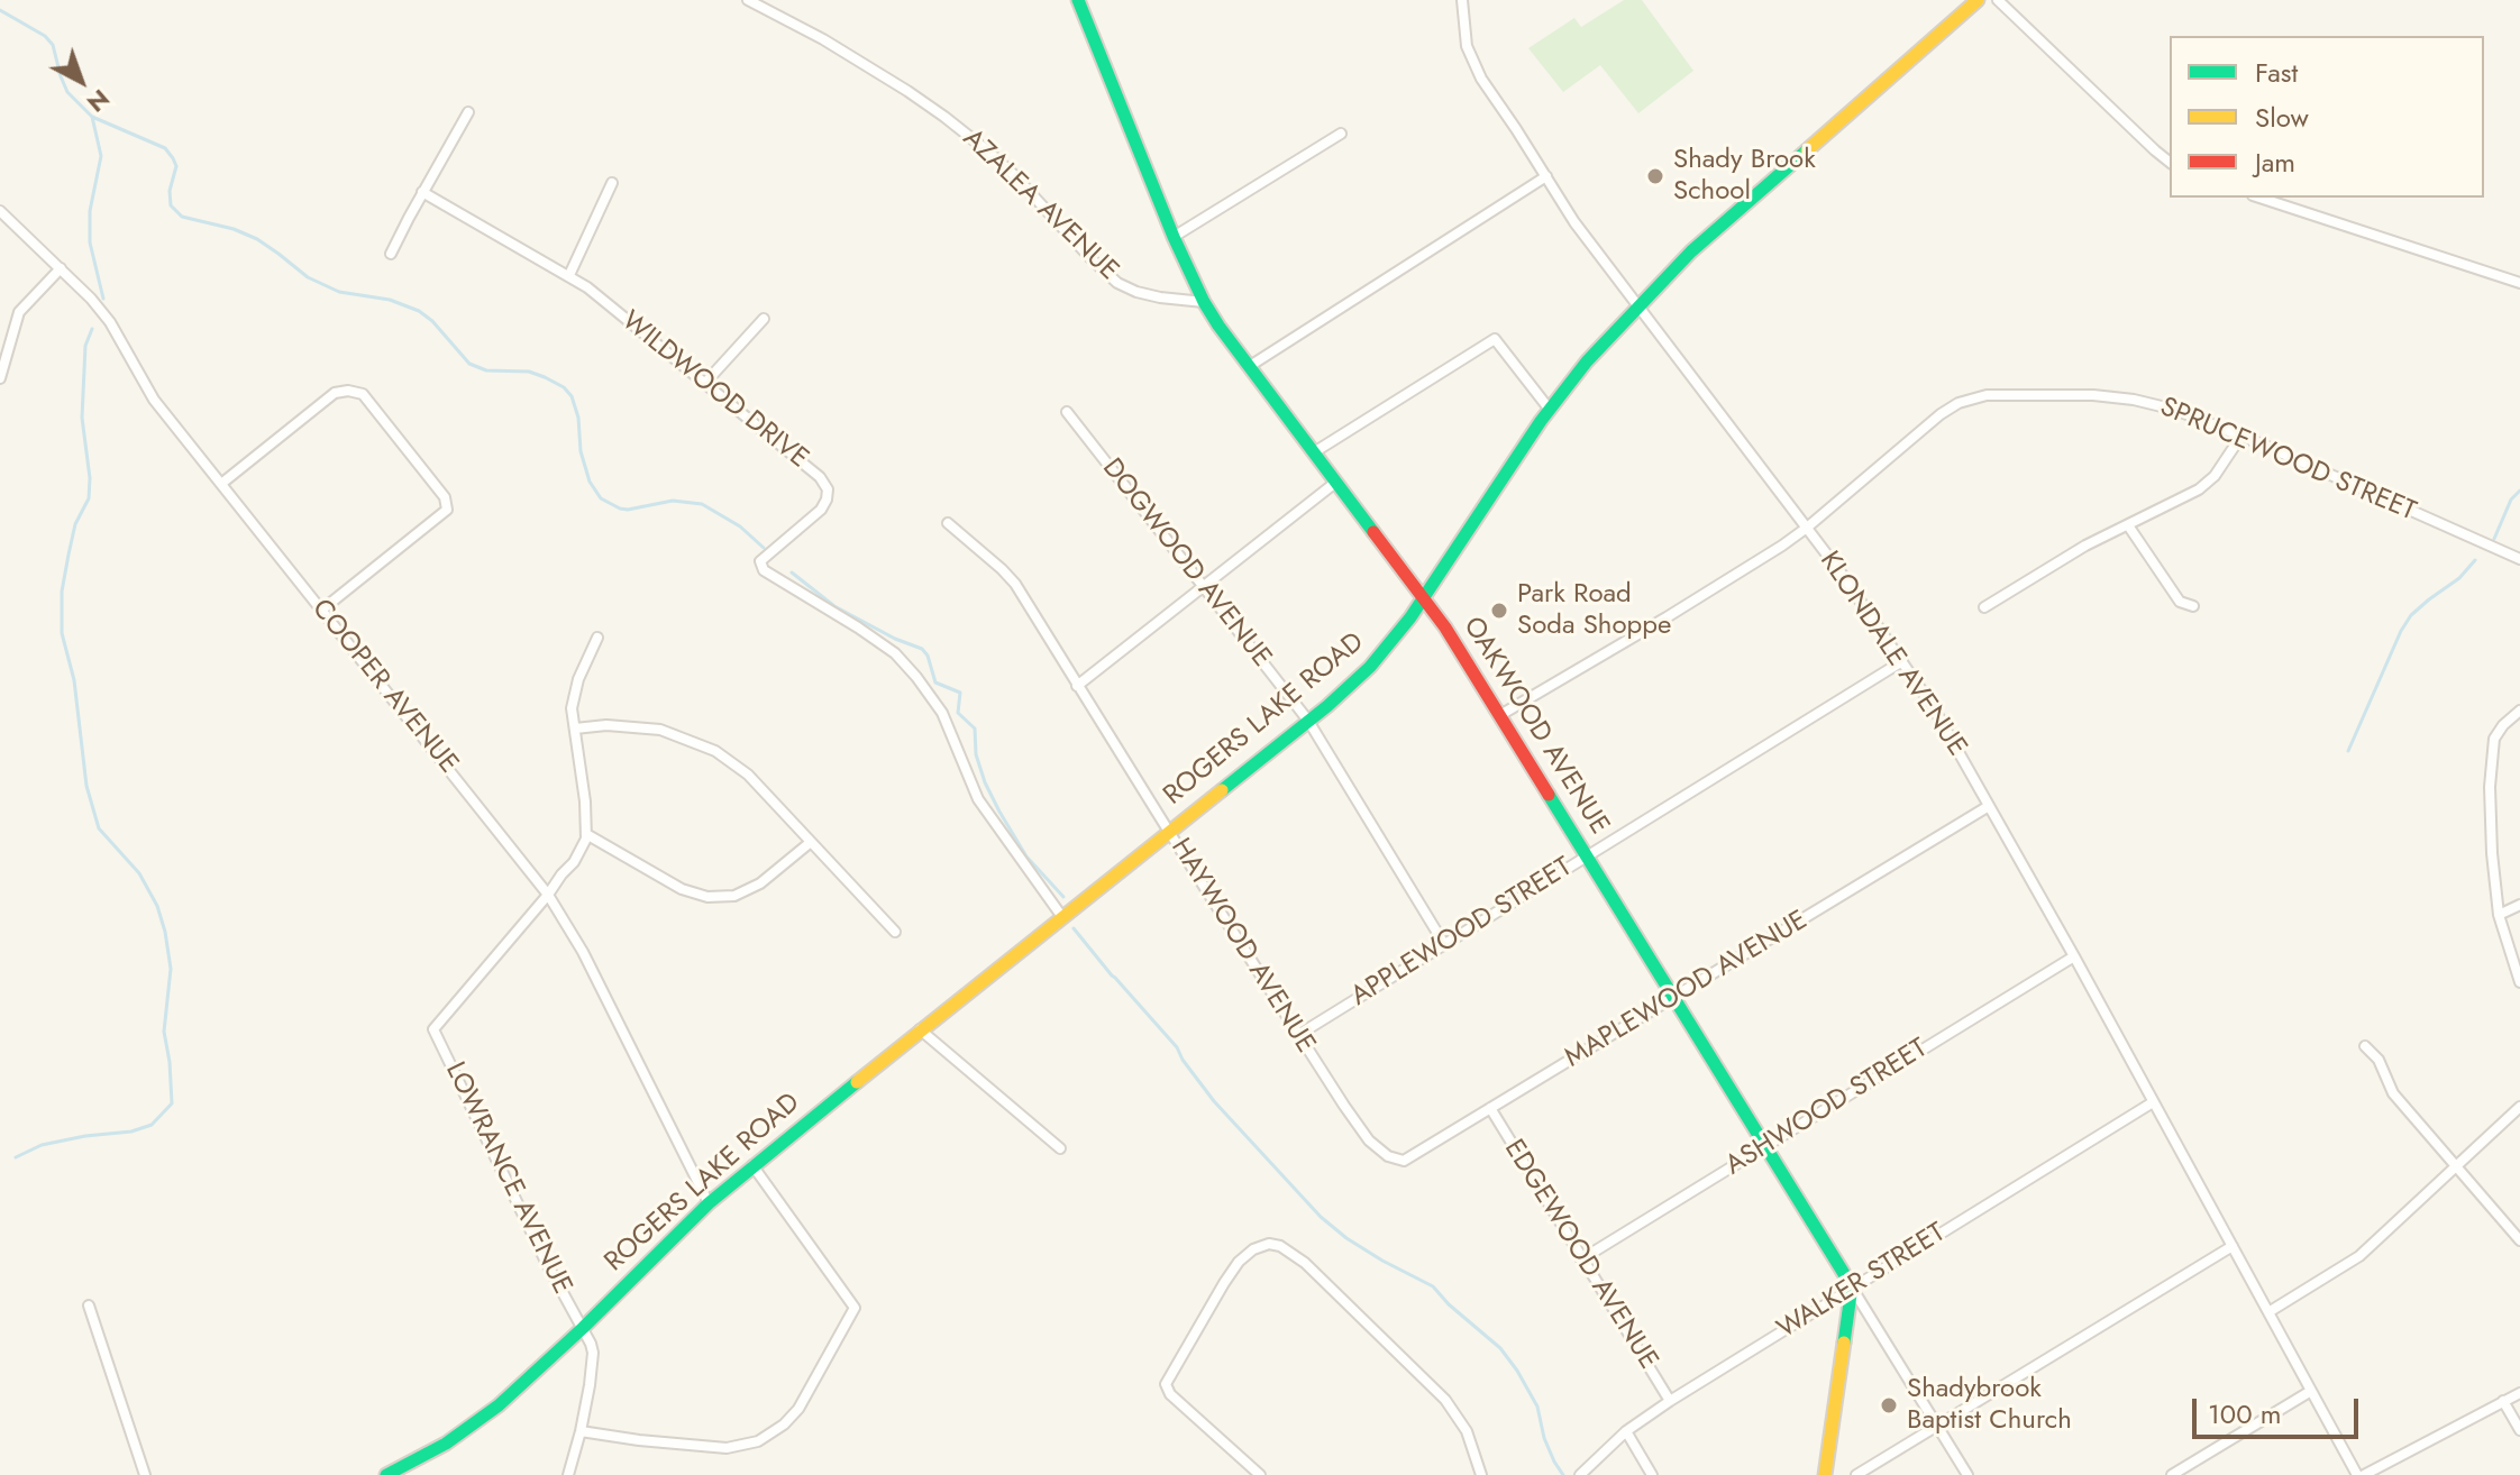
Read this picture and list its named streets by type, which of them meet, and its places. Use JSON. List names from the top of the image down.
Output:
{
  "streets": {
    "main road": ["ROGERS LAKE ROAD", "OAKWOOD AVENUE"],
    "street": [
      "AZALEA AVENUE",
      "WILDWOOD DRIVE",
      "SPRUCEWOOD STREET",
      "DOGWOOD AVENUE",
      "KLONDALE AVENUE",
      "COOPER AVENUE",
      "APPLEWOOD STREET",
      "HAYWOOD AVENUE",
      "MAPLEWOOD AVENUE",
      "ASHWOOD STREET",
      "LOWRANCE AVENUE",
      "EDGEWOOD AVENUE",
      "WALKER STREET"
    ]
  },
  "crossings": [
    ["AZALEA AVENUE", "OAKWOOD AVENUE"],
    ["WILDWOOD DRIVE", "ROGERS LAKE ROAD"],
    ["SPRUCEWOOD STREET", "KLONDALE AVENUE"],
    ["SPRUCEWOOD STREET", "OAKWOOD AVENUE"],
    ["DOGWOOD AVENUE", "ROGERS LAKE ROAD"],
    ["DOGWOOD AVENUE", "APPLEWOOD STREET"],
    ["KLONDALE AVENUE", "ROGERS LAKE ROAD"],
    ["KLONDALE AVENUE", "APPLEWOOD STREET"],
    ["KLONDALE AVENUE", "MAPLEWOOD AVENUE"],
    ["KLONDALE AVENUE", "ASHWOOD STREET"],
    ["KLONDALE AVENUE", "WALKER STREET"],
    ["COOPER AVENUE", "ROGERS LAKE ROAD"],
    ["COOPER AVENUE", "LOWRANCE AVENUE"],
    ["ROGERS LAKE ROAD", "OAKWOOD AVENUE"],
    ["ROGERS LAKE ROAD", "HAYWOOD AVENUE"],
    ["ROGERS LAKE ROAD", "LOWRANCE AVENUE"],
    ["OAKWOOD AVENUE", "APPLEWOOD STREET"],
    ["OAKWOOD AVENUE", "MAPLEWOOD AVENUE"],
    ["OAKWOOD AVENUE", "ASHWOOD STREET"],
    ["OAKWOOD AVENUE", "WALKER STREET"],
    ["APPLEWOOD STREET", "HAYWOOD AVENUE"],
    ["HAYWOOD AVENUE", "MAPLEWOOD AVENUE"],
    ["MAPLEWOOD AVENUE", "EDGEWOOD AVENUE"],
    ["ASHWOOD STREET", "EDGEWOOD AVENUE"],
    ["EDGEWOOD AVENUE", "WALKER STREET"]
  ],
  "places": ["Shady Brook School", "Park Road Soda Shoppe", "Shadybrook Baptist Church"],
  "legend": ["Fast", "Slow", "Jam"],
  "scale_bar": "100 m",
  "north": "bottom right"
}
